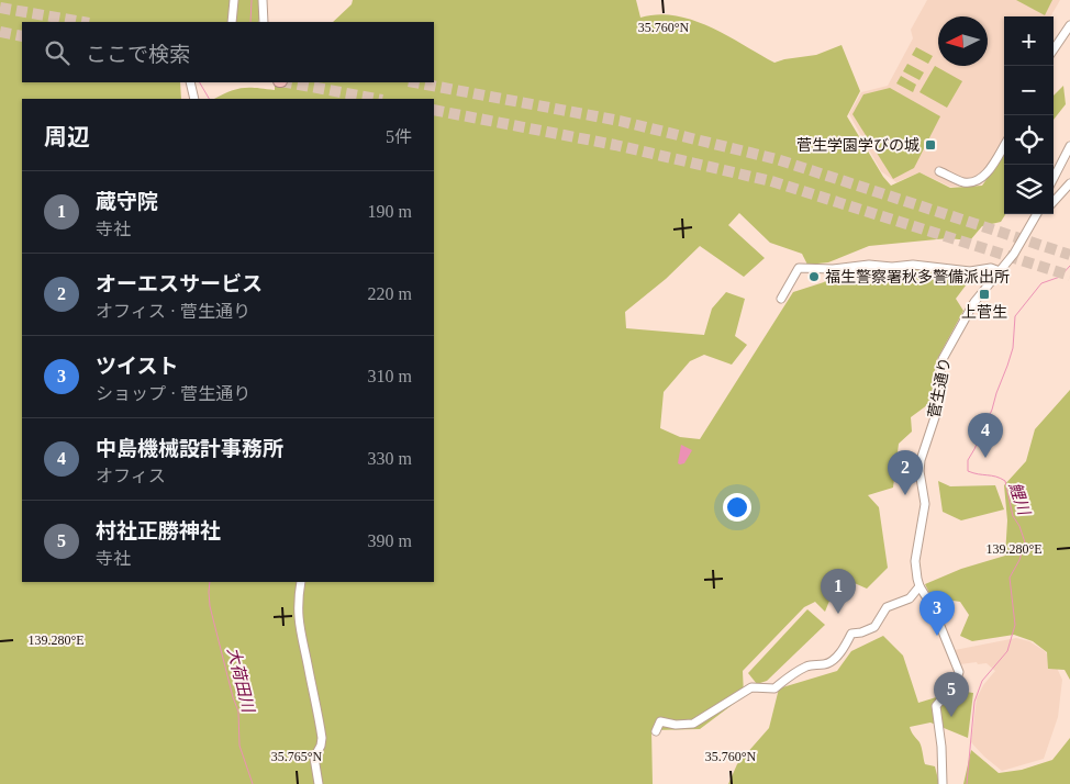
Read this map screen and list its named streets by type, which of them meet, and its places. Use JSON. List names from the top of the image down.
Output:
{
  "streets": {
    "street": ["菅生通り"]
  },
  "water": ["鯉川", "大荷田川"],
  "places": {
    "transit": ["菅生学園学びの城", "上菅生"],
    "other": ["福生警察署秋多警備派出所"]
  },
  "north": "left",
  "page": {
    "map_buttons": ["+", "−"],
    "search": "ここで検索",
    "heading": ["周辺", "5件"],
    "list": [
      {
        "mark": "1",
        "name": "蔵守院",
        "note": "寺社",
        "value": "190 m"
      },
      {
        "mark": "2",
        "name": "オーエスサービス",
        "note": "オフィス · 菅生通り",
        "value": "220 m"
      },
      {
        "mark": "3",
        "name": "ツイスト",
        "note": "ショップ · 菅生通り",
        "value": "310 m"
      },
      {
        "mark": "4",
        "name": "中島機械設計事務所",
        "note": "オフィス",
        "value": "330 m"
      },
      {
        "mark": "5",
        "name": "村社正勝神社",
        "note": "寺社",
        "value": "390 m"
      }
    ],
    "pins": [
      "4",
      "2",
      "1",
      "3",
      "5"
    ]
  },
  "coordinates": ["35.760°N", "139.280°E", "35.765°N"]
}
